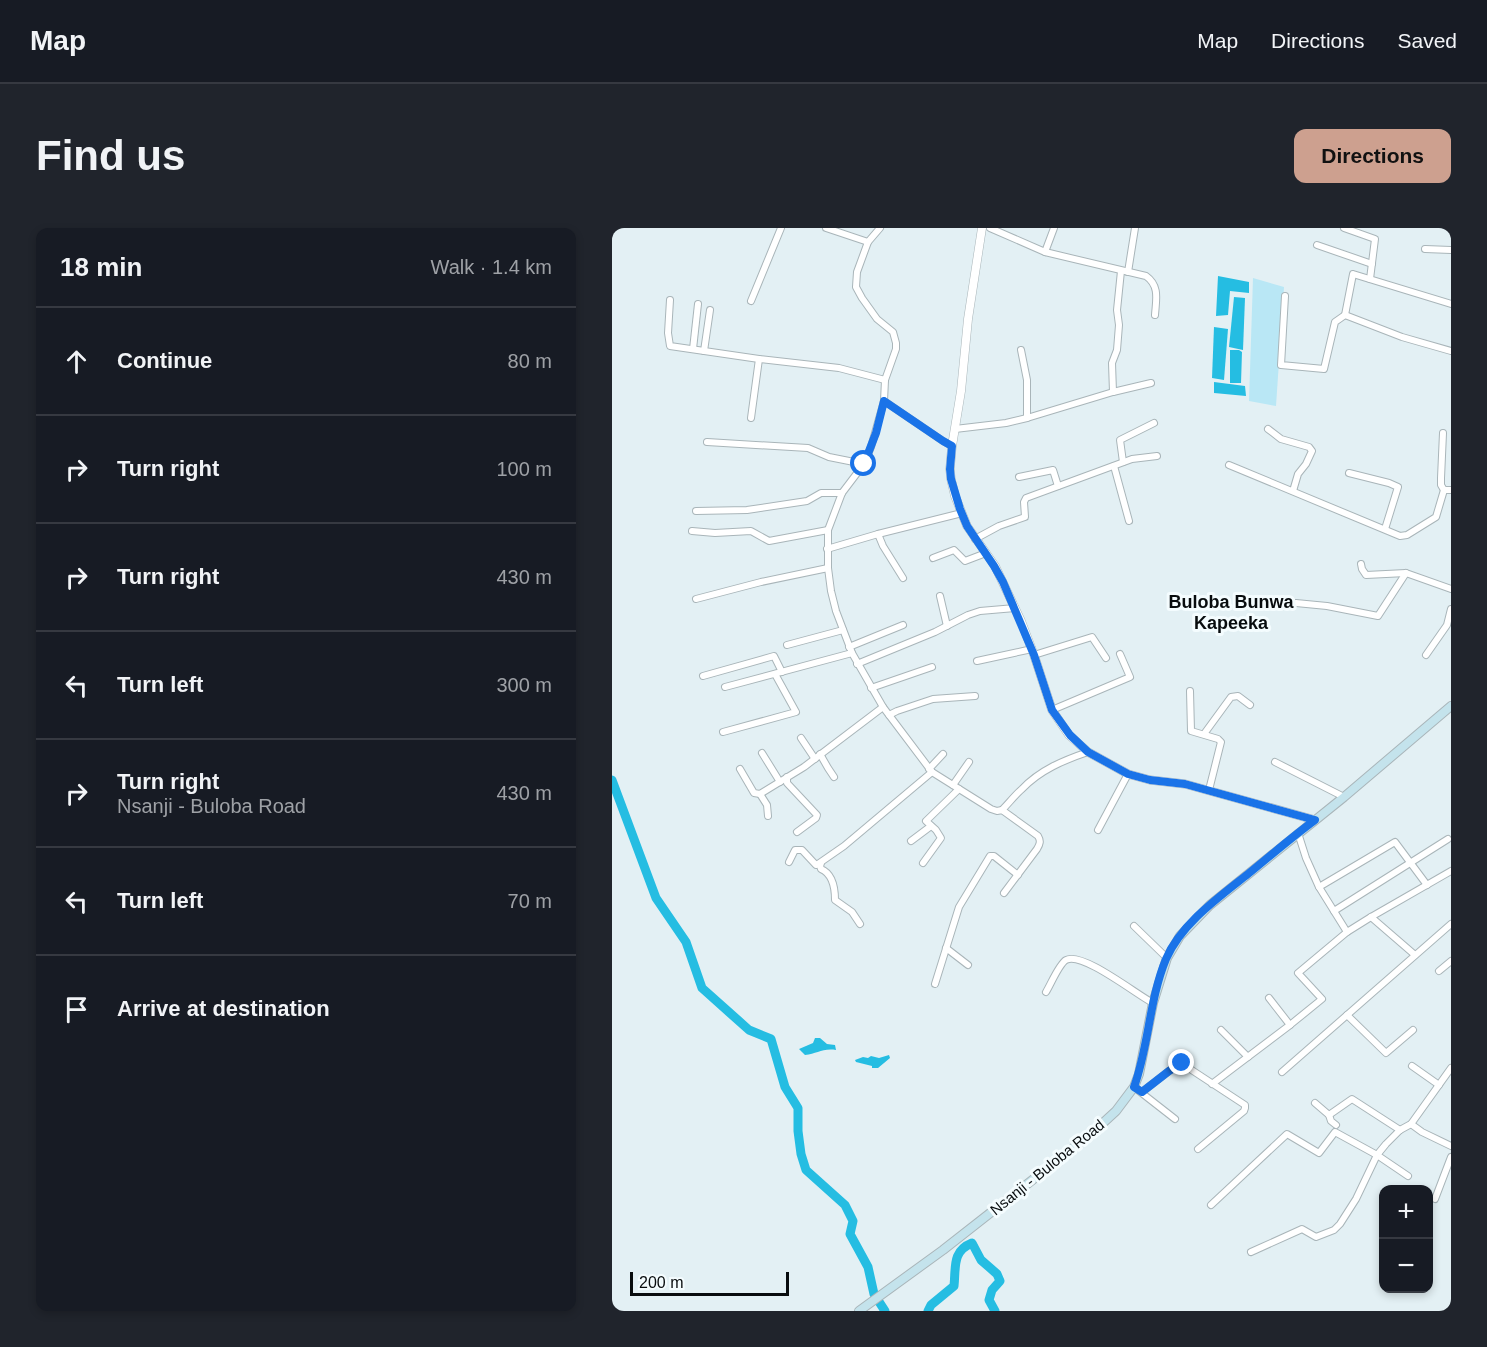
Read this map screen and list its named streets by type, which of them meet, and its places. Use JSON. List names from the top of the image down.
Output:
{
  "streets": {
    "main road": ["Nsanji - Buloba Road"]
  },
  "districts": ["Buloba Bunwa Kapeeka"],
  "scale_bar": "200 m",
  "page": {
    "header": "Map",
    "nav": ["Map", "Directions", "Saved"],
    "buttons": "Directions",
    "title": "Find us",
    "heading": ["18 min", "Walk · 1.4 km"],
    "list": [
      ["Continue", "80 m"],
      ["Turn right", "100 m"],
      ["Turn right", "430 m"],
      ["Turn left", "300 m"],
      ["Turn right", "Nsanji - Buloba Road", "430 m"],
      ["Turn left", "70 m"],
      "Arrive at destination"
    ],
    "map_buttons": ["+", "−"],
    "scale": "200 m"
  }
}
